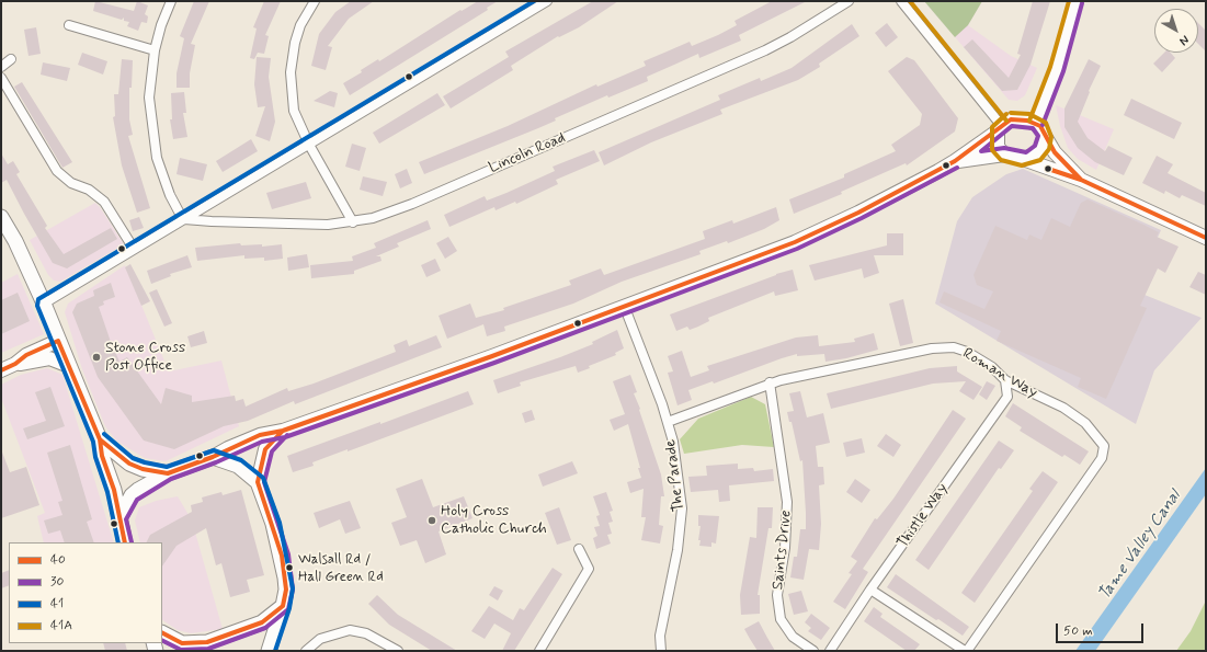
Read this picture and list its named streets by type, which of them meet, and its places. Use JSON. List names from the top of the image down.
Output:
{
  "streets": {
    "street": [
      "Lincoln Road",
      "Roman Way",
      "The Parade",
      "Thistle Way",
      "Saints Drive"
    ]
  },
  "crossings": [
    ["Roman Way", "The Parade"],
    ["Roman Way", "Thistle Way"],
    ["Roman Way", "Saints Drive"]
  ],
  "water": ["Tame Valley Canal"],
  "places": ["Stone Cross Post Office", "Holy Cross Catholic Church", "Walsall Rd / Hall Green Rd"],
  "lines": [
    "transit line 41",
    "transit line 41A",
    "transit line 30",
    "transit line 40"
  ],
  "legend": [
    "40",
    "30",
    "41",
    "41A"
  ],
  "scale_bar": "50 m",
  "north": "bottom right"
}
